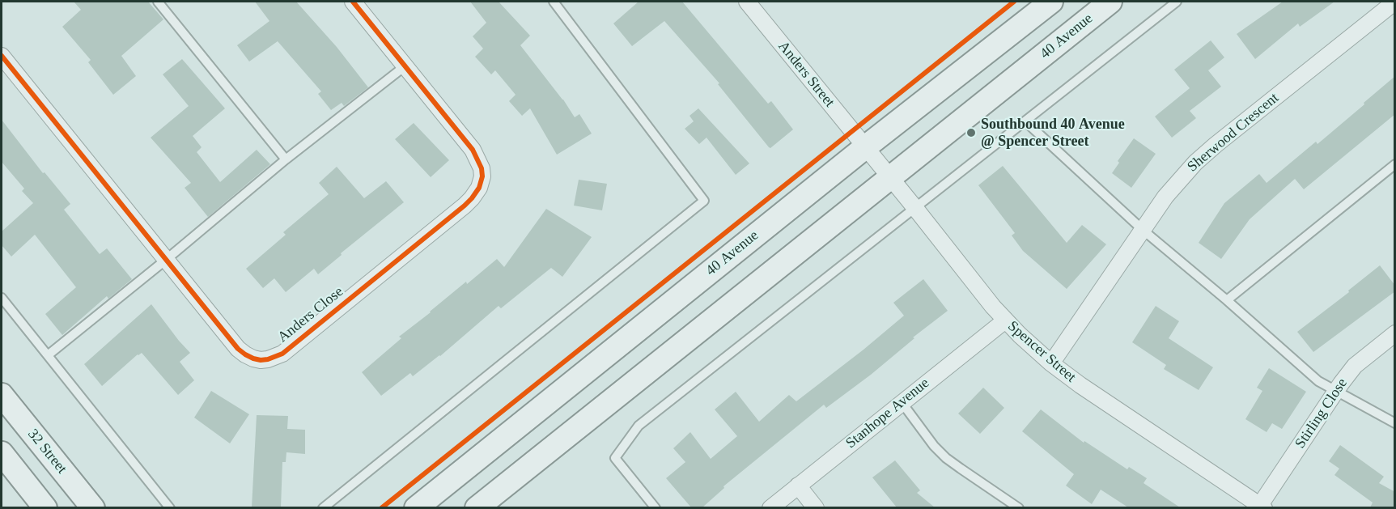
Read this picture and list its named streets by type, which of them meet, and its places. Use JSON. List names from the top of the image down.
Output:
{
  "streets": {
    "main road": ["40 Avenue", "32 Street"],
    "street": [
      "Anders Street",
      "Sherwood Crescent",
      "Anders Close",
      "Spencer Street",
      "Stanhope Avenue",
      "Stirling Close"
    ]
  },
  "crossings": [
    ["40 Avenue", "Anders Street"],
    ["40 Avenue", "Spencer Street"],
    ["Anders Street", "Spencer Street"],
    ["Sherwood Crescent", "Spencer Street"],
    ["Spencer Street", "Stanhope Avenue"],
    ["Spencer Street", "Stirling Close"]
  ],
  "places": ["Southbound 40 Avenue @ Spencer Street"]
}
